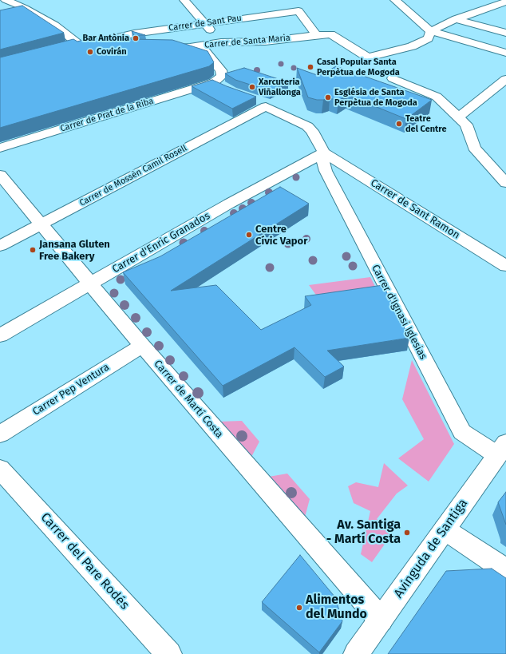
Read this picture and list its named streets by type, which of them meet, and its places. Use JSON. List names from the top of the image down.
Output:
{
  "streets": {
    "street": [
      "Carrer de Sant Pau",
      "Carrer de Santa Maria",
      "Carrer de Prat de la Riba",
      "Carrer de Mossèn Camil Rosell",
      "Carrer de Sant Ramon",
      "Carrer d'Enric Granados",
      "Carrer d'Ignasi Iglesias",
      "Carrer Pep Ventura",
      "Carrer de Martí Costa",
      "Avinguda de Santiga",
      "Carrer del Pare Rodés"
    ]
  },
  "crossings": [
    ["Carrer de Sant Pau", "Carrer de Santa Maria"],
    ["Carrer de Santa Maria", "Carrer de Prat de la Riba"],
    ["Carrer de Mossèn Camil Rosell", "Carrer de Sant Ramon"],
    ["Carrer de Mossèn Camil Rosell", "Carrer d'Enric Granados"],
    ["Carrer de Mossèn Camil Rosell", "Carrer d'Ignasi Iglesias"],
    ["Carrer de Mossèn Camil Rosell", "Carrer de Martí Costa"],
    ["Carrer de Sant Ramon", "Carrer d'Enric Granados"],
    ["Carrer de Sant Ramon", "Carrer d'Ignasi Iglesias"],
    ["Carrer d'Enric Granados", "Carrer d'Ignasi Iglesias"],
    ["Carrer d'Enric Granados", "Carrer de Martí Costa"],
    ["Carrer d'Ignasi Iglesias", "Avinguda de Santiga"],
    ["Carrer Pep Ventura", "Carrer de Martí Costa"],
    ["Carrer de Martí Costa", "Avinguda de Santiga"]
  ],
  "places": [
    "Bar Antònia",
    "Covirán",
    "Casal Popular Santa Perpètua de Mogoda",
    "Xarcuteria Viñallonga",
    "Església de Santa Perpètua de Mogoda",
    "Teatre del Centre",
    "Centre Cívic Vapor",
    "Jansana Gluten Free Bakery",
    "Av. Santiga - Martí Costa",
    "Alimentos del Mundo"
  ]
}
